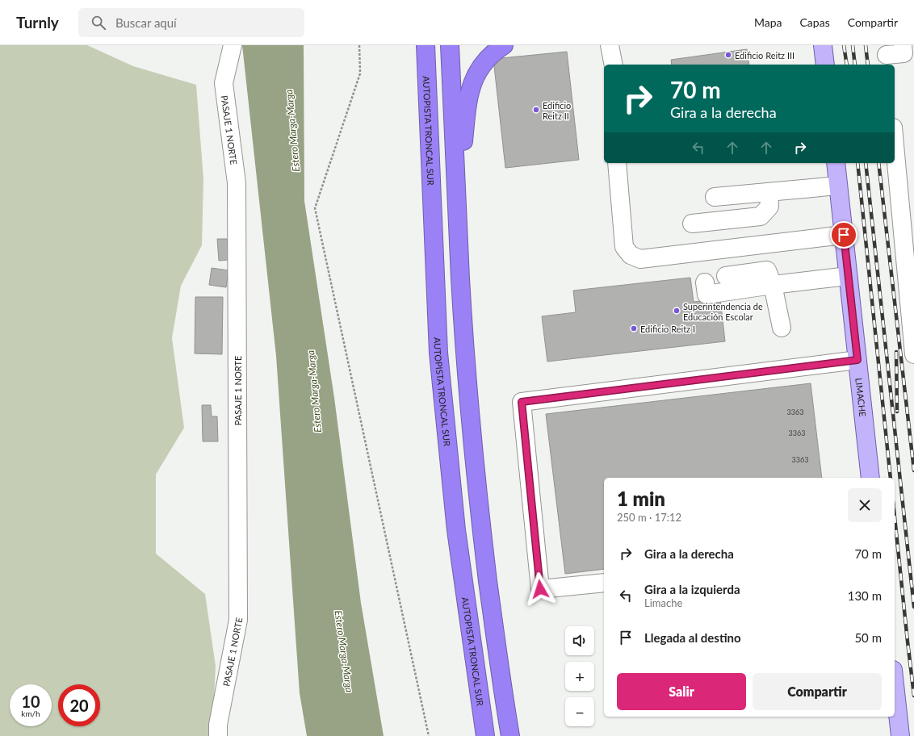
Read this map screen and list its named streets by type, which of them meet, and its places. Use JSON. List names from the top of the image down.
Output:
{
  "streets": {
    "highway": ["AUTOPISTA TRONCAL SUR"],
    "main road": ["LIMACHE"],
    "street": ["PASAJE 1 NORTE"]
  },
  "water": ["Estero Marga-Marga"],
  "places": [
    "Edificio Reitz III",
    "Edificio Reitz II",
    "Superintendencia de Educación Escolar",
    "Edificio Reitz I"
  ],
  "house_numbers": ["3363", "3363", "3363"],
  "page": {
    "header": "Turnly",
    "search": "Buscar aquí",
    "nav": ["Mapa", "Capas", "Compartir"],
    "turn": ["70 m", "Gira a la derecha"],
    "heading": ["1 min", "250 m · 17:12"],
    "list": [
      {
        "name": "Gira a la derecha",
        "value": "70 m"
      },
      {
        "name": "Gira a la izquierda",
        "note": "Limache",
        "value": "130 m"
      },
      {
        "name": "Llegada al destino",
        "value": "50 m"
      }
    ],
    "map_buttons": ["+", "−"],
    "buttons": ["Salir", "Compartir"],
    "speed": "10 km/h",
    "limit": "20"
  }
}
